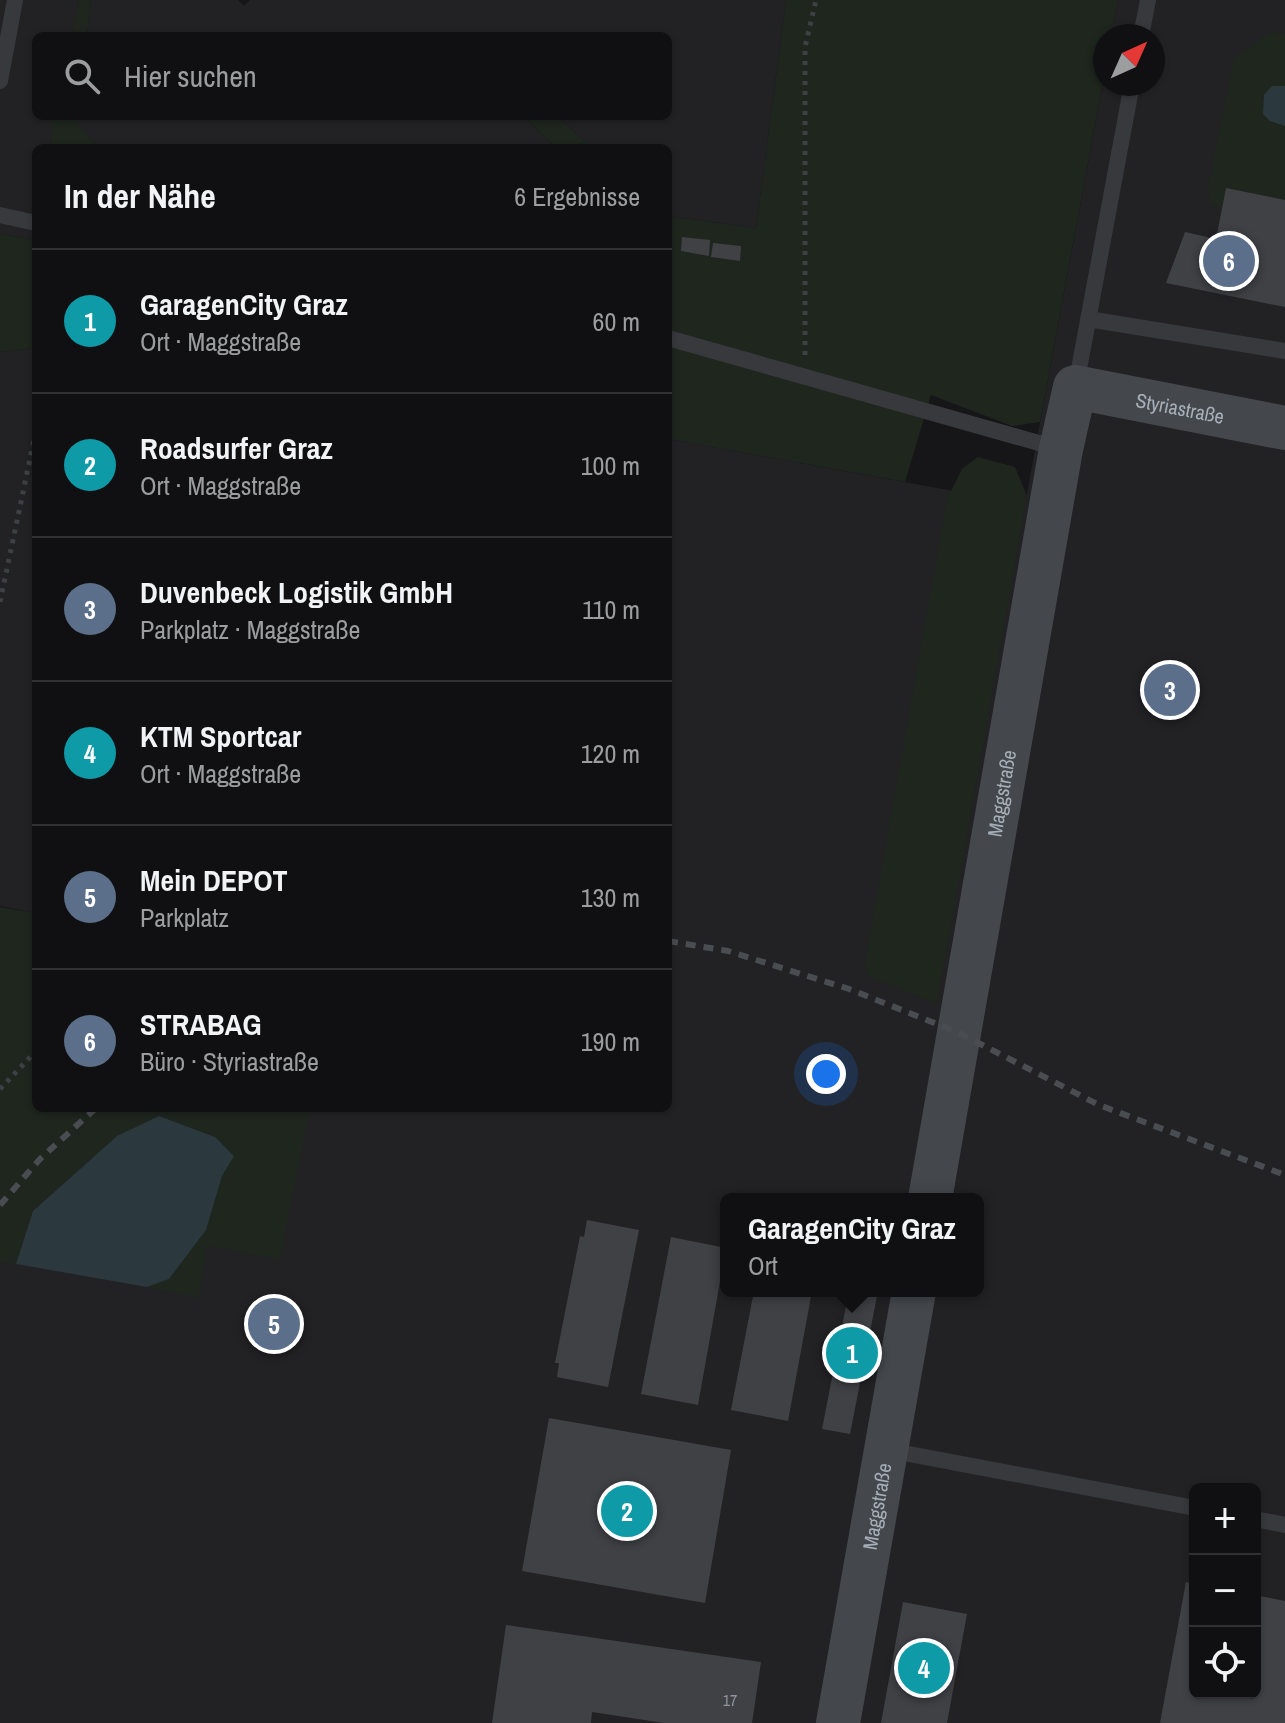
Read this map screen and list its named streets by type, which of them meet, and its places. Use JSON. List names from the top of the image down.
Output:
{
  "streets": {
    "street": ["Styriastraße", "Maggstraße"]
  },
  "crossings": [
    ["Styriastraße", "Maggstraße"]
  ],
  "house_numbers": ["17"],
  "north": "top right",
  "page": {
    "search": "Hier suchen",
    "heading": ["In der Nähe", "6 Ergebnisse"],
    "pins": [
      "6",
      "3",
      "5",
      "1",
      "2",
      "4"
    ],
    "list": [
      {
        "mark": "1",
        "name": "GaragenCity Graz",
        "note": "Ort · Maggstraße",
        "value": "60 m"
      },
      {
        "mark": "2",
        "name": "Roadsurfer Graz",
        "note": "Ort · Maggstraße",
        "value": "100 m"
      },
      {
        "mark": "3",
        "name": "Duvenbeck Logistik GmbH",
        "note": "Parkplatz · Maggstraße",
        "value": "110 m"
      },
      {
        "mark": "4",
        "name": "KTM Sportcar",
        "note": "Ort · Maggstraße",
        "value": "120 m"
      },
      {
        "mark": "5",
        "name": "Mein DEPOT",
        "note": "Parkplatz",
        "value": "130 m"
      },
      {
        "mark": "6",
        "name": "STRABAG",
        "note": "Büro · Styriastraße",
        "value": "190 m"
      }
    ],
    "popup": ["GaragenCity Graz", "Ort"],
    "map_buttons": ["+", "−"]
  }
}
